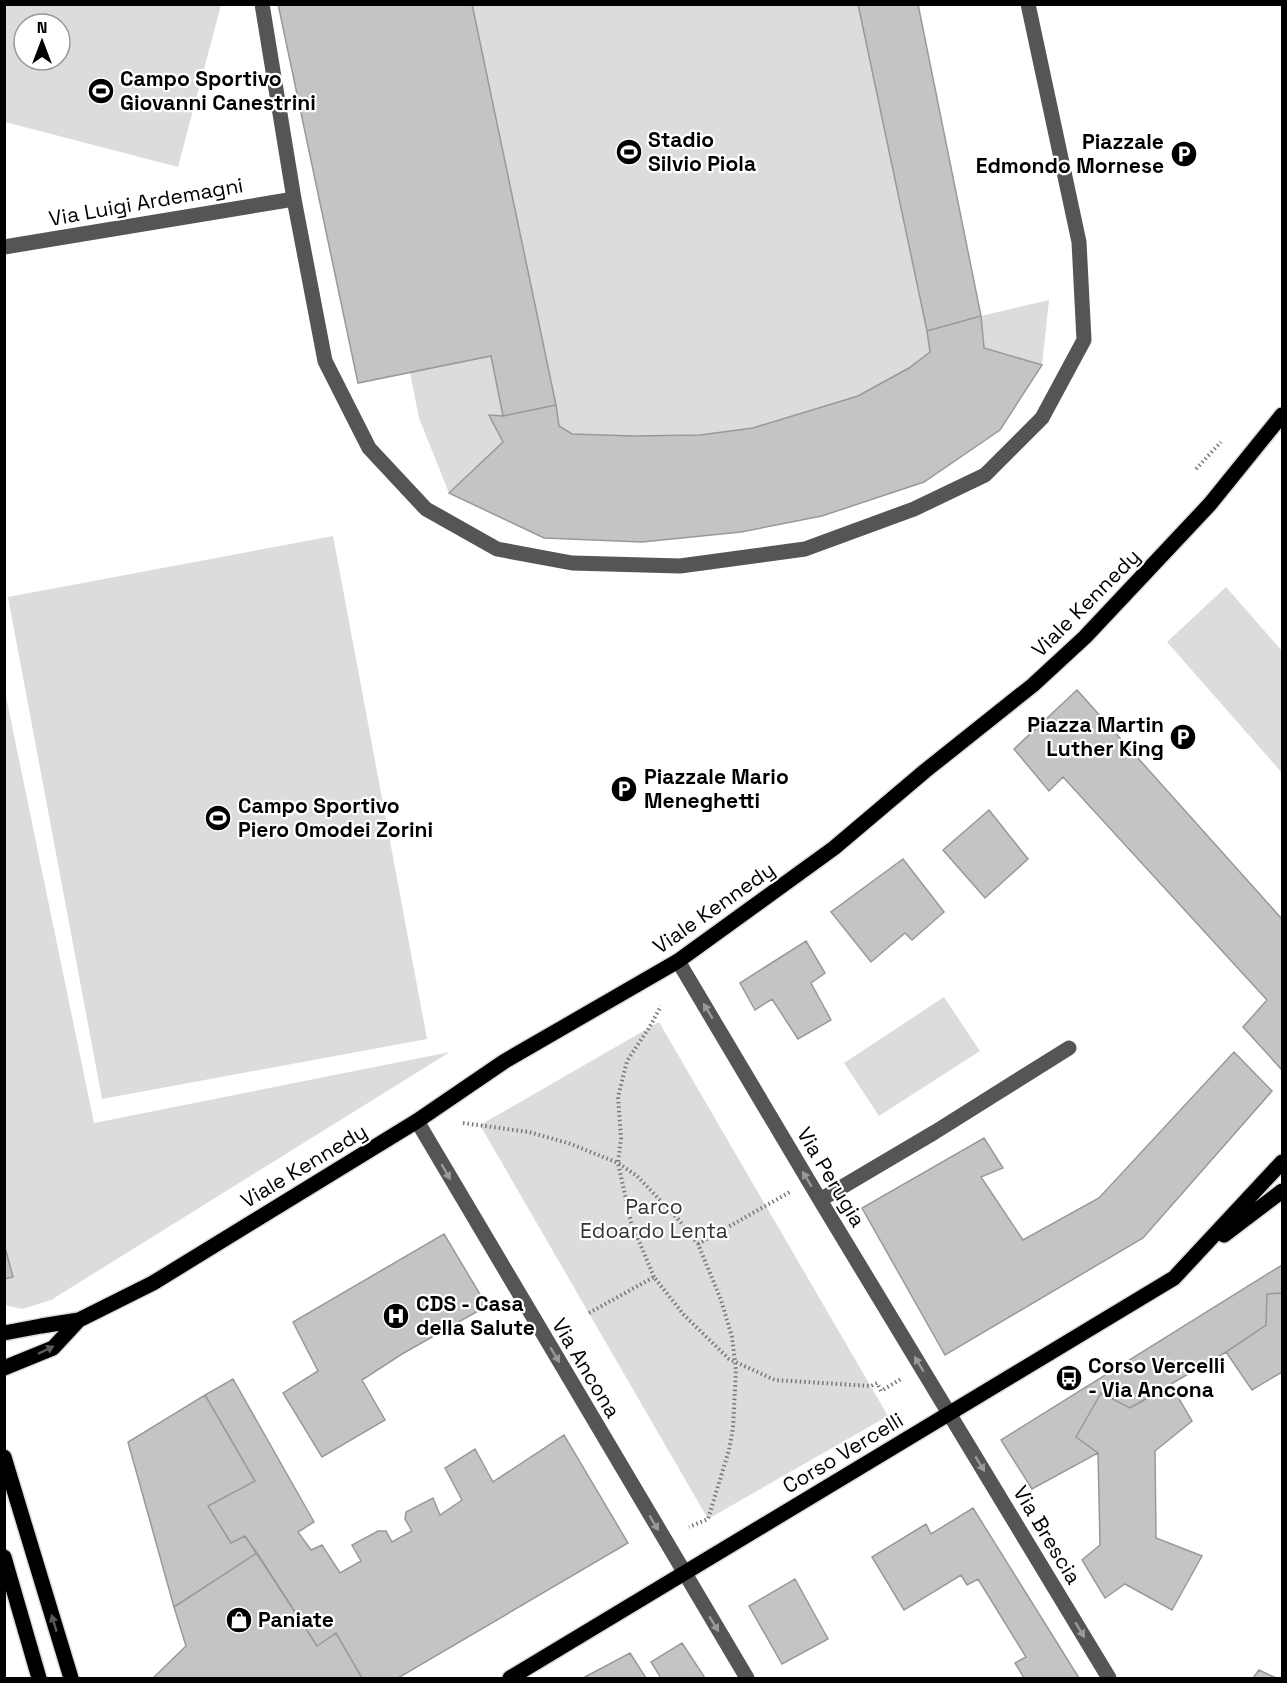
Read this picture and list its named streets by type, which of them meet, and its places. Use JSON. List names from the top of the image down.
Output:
{
  "streets": {
    "main road": ["Viale Kennedy", "Corso Vercelli"],
    "street": [
      "Via Luigi Ardemagni",
      "Via Perugia",
      "Via Ancona",
      "Via Brescia"
    ]
  },
  "crossings": [
    ["Viale Kennedy", "Via Perugia"],
    ["Viale Kennedy", "Via Ancona"],
    ["Via Perugia", "Corso Vercelli"],
    ["Via Perugia", "Via Brescia"],
    ["Via Ancona", "Corso Vercelli"],
    ["Corso Vercelli", "Via Brescia"]
  ],
  "one_way": ["Via Perugia", "Via Ancona", "Via Brescia"],
  "parks": ["Parco Edoardo Lenta"],
  "places": {
    "sports": ["Campo Sportivo Giovanni Canestrini", "Stadio Silvio Piola", "Campo Sportivo Piero Omodei Zorini"],
    "parking": ["Piazzale Edmondo Mornese", "Piazza Martin Luther King", "Piazzale Mario Meneghetti"],
    "hospital": ["CDS - Casa della Salute"],
    "bus stop": ["Corso Vercelli - Via Ancona"],
    "shop": ["Paniate"]
  },
  "north": "top"
}
